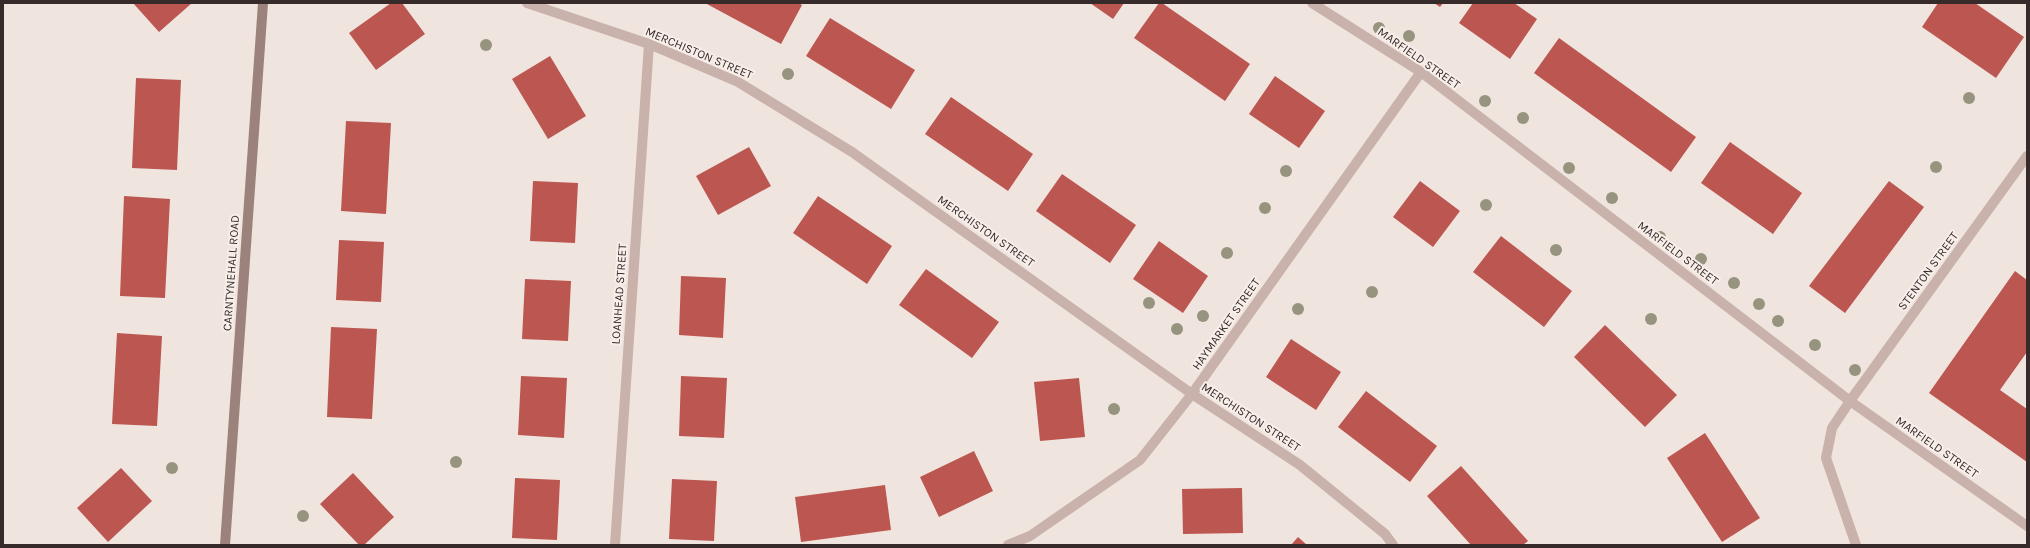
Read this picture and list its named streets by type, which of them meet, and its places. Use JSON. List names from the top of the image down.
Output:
{
  "streets": {
    "street": [
      "MERCHISTON STREET",
      "MARFIELD STREET",
      "STENTON STREET",
      "CARNTYNEHALL ROAD",
      "LOANHEAD STREET",
      "HAYMARKET STREET"
    ]
  },
  "crossings": [
    ["MERCHISTON STREET", "LOANHEAD STREET"],
    ["MERCHISTON STREET", "HAYMARKET STREET"],
    ["MARFIELD STREET", "STENTON STREET"],
    ["MARFIELD STREET", "HAYMARKET STREET"]
  ]
}
